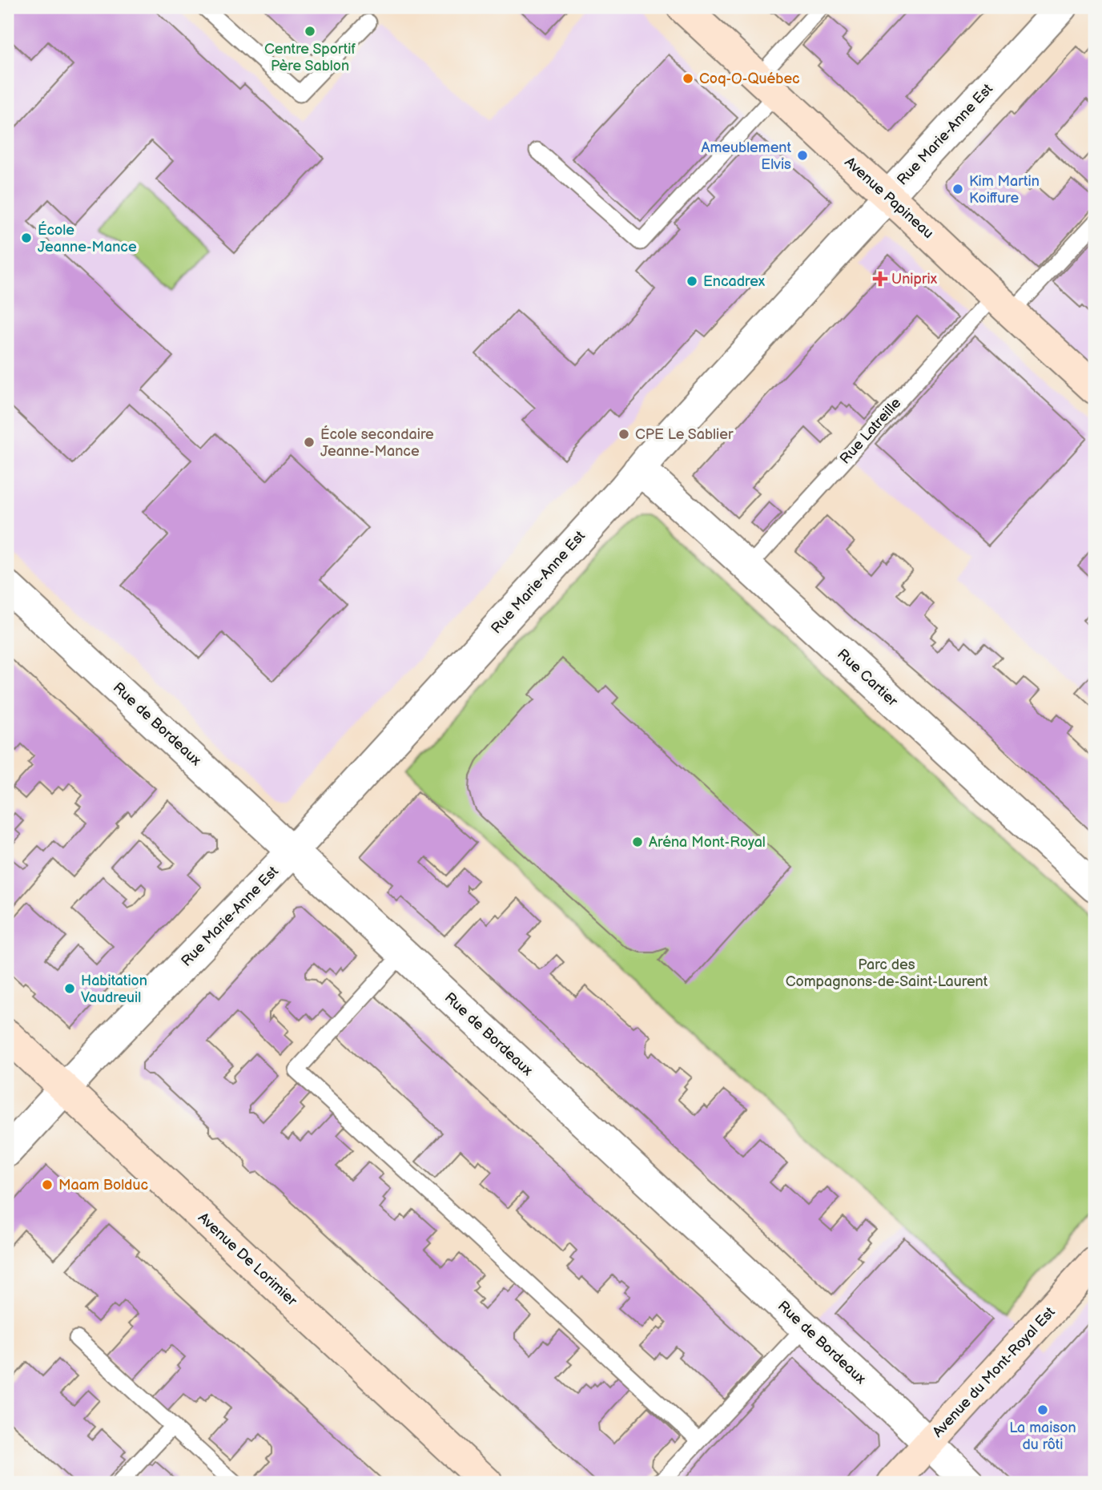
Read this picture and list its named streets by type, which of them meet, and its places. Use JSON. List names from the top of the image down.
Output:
{
  "streets": {
    "main road": ["Avenue Papineau", "Avenue De Lorimier", "Avenue du Mont-Royal Est"],
    "street": ["Rue Marie-Anne Est", "Rue Cartier", "Rue de Bordeaux"],
    "lane": ["Rue Latreille"]
  },
  "crossings": [
    ["Rue Marie-Anne Est", "Avenue Papineau"],
    ["Rue Marie-Anne Est", "Rue Cartier"],
    ["Rue Marie-Anne Est", "Rue de Bordeaux"],
    ["Rue Marie-Anne Est", "Avenue De Lorimier"],
    ["Avenue Papineau", "Rue Latreille"],
    ["Rue Latreille", "Rue Cartier"],
    ["Rue de Bordeaux", "Avenue du Mont-Royal Est"]
  ],
  "parks": ["Parc des Compagnons-de-Saint-Laurent"],
  "places": {
    "other": [
      "Centre Sportif Père Sablon",
      "Coq-O-Québec",
      "Ameublement Elvis",
      "Kim Martin Koiffure",
      "École Jeanne-Mance",
      "Encadrex",
      "CPE Le Sablier",
      "École secondaire Jeanne-Mance",
      "Aréna Mont-Royal",
      "Habitation Vaudreuil",
      "Maam Bolduc",
      "La maison du rôti"
    ],
    "health": ["Uniprix"]
  }
}
